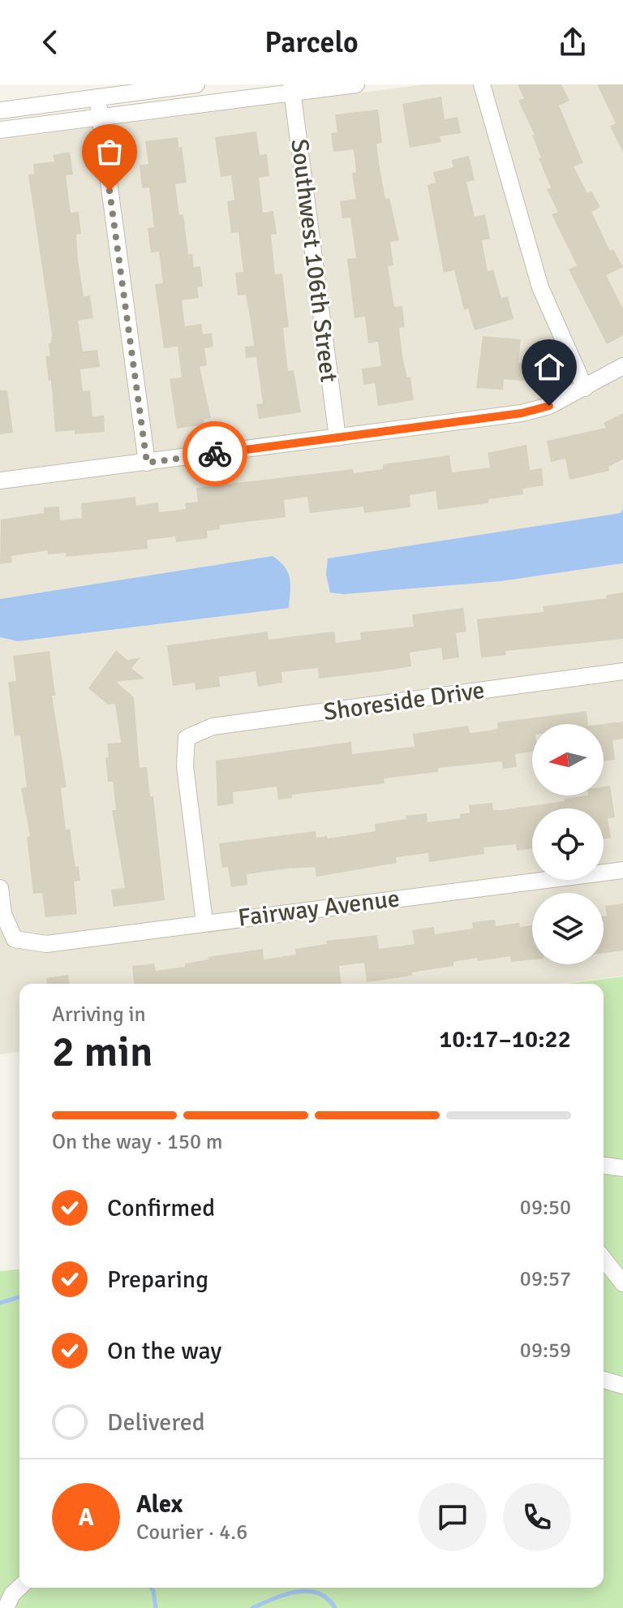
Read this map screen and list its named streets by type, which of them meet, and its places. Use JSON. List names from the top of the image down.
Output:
{
  "streets": {
    "street": ["Southwest 106th Street", "Shoreside Drive", "Fairway Avenue"]
  },
  "crossings": [
    ["Shoreside Drive", "Fairway Avenue"]
  ],
  "north": "left",
  "page": {
    "header": "Parcelo",
    "heading": ["2 min", "Arriving in", "10:17–10:22"],
    "panel": ["Alex", "Courier · 4.6"],
    "bar": "On the way · 150 m",
    "list": [
      ["Confirmed", "09:50"],
      ["Preparing", "09:57"],
      ["On the way", "09:59"],
      "Delivered"
    ],
    "round": "A"
  }
}
